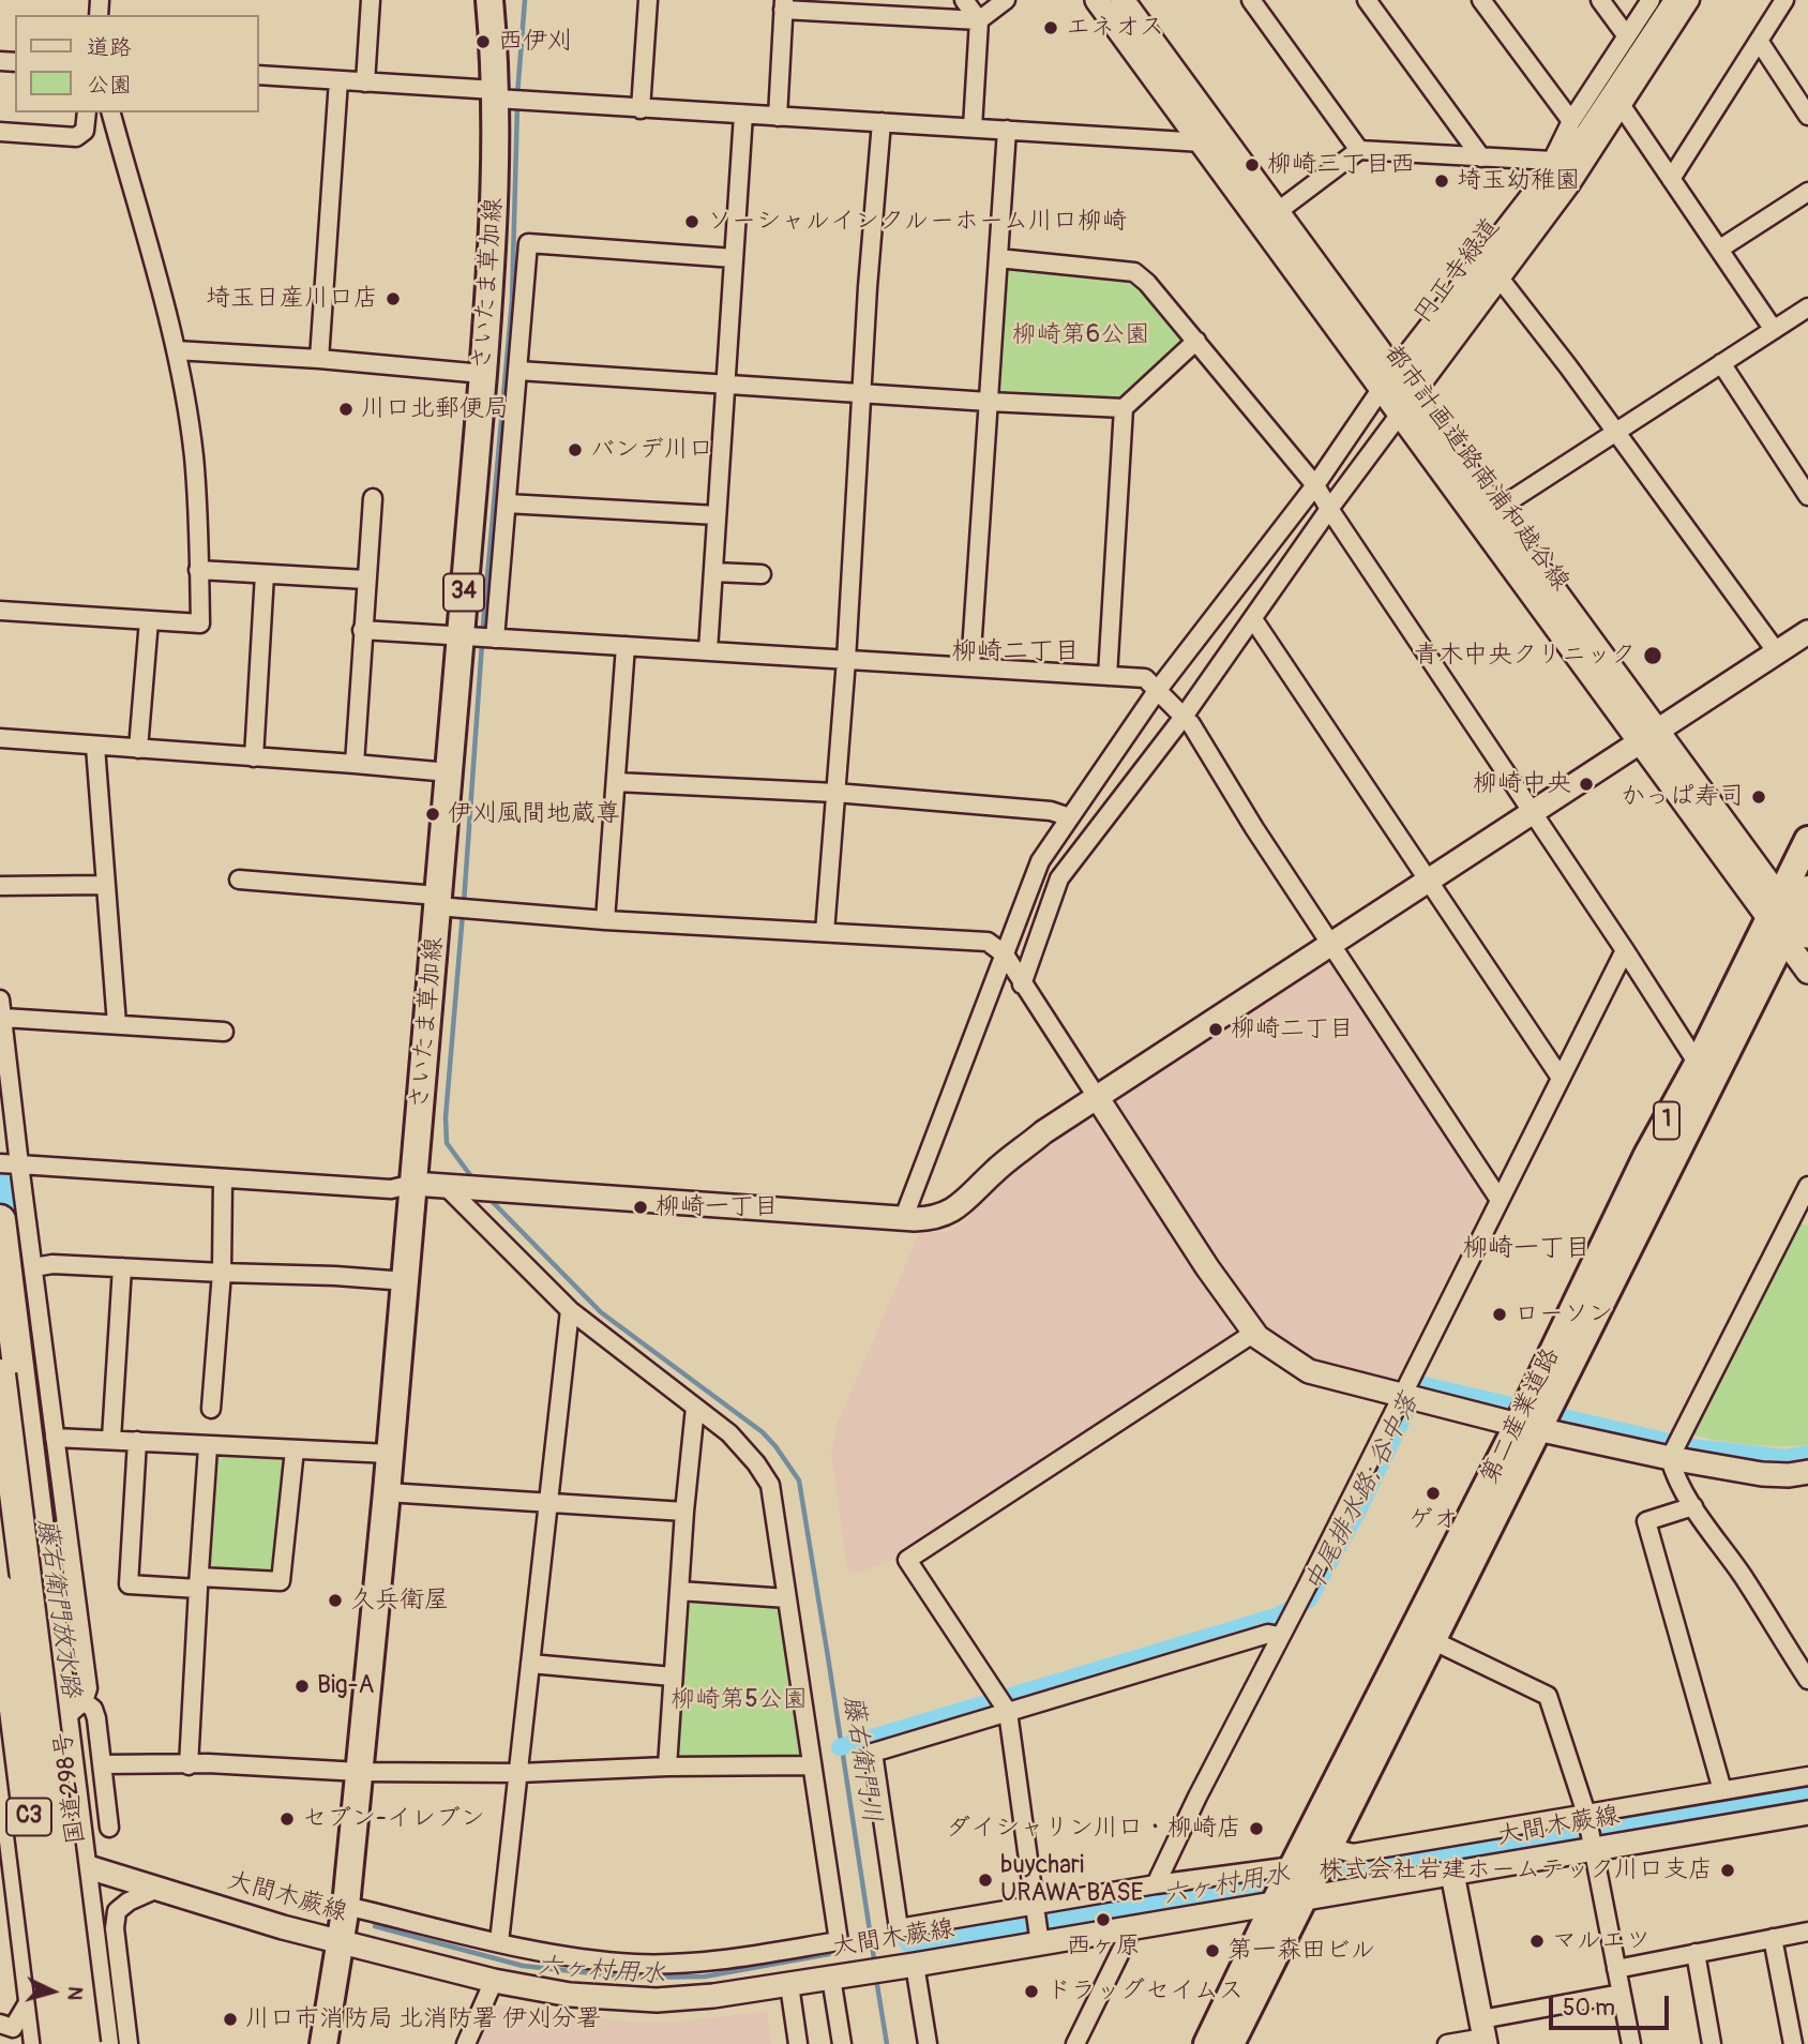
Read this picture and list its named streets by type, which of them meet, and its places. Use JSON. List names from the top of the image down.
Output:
{
  "streets": {
    "highway": ["国道298号", "C3"],
    "main road": [
      "さいたま草加線",
      "34",
      "1",
      "第二産業道路"
    ],
    "street": ["円正寺緑道", "都市計画道路南浦和越谷線", "大間木蕨線"]
  },
  "crossings": [
    ["円正寺緑道", "都市計画道路南浦和越谷線"],
    ["さいたま草加線", "大間木蕨線"],
    ["都市計画道路南浦和越谷線", "第二産業道路"],
    ["第二産業道路", "大間木蕨線"],
    ["国道298号", "大間木蕨線"]
  ],
  "districts": ["柳崎二丁目", "柳崎一丁目"],
  "water": [
    "中尾排水路; 谷中落",
    "藤右衛門放水路",
    "藤右衛門川",
    "六ヶ村用水"
  ],
  "parks": ["柳崎第6公園", "柳崎第5公園"],
  "places": [
    "エネオス",
    "西伊刈",
    "柳崎三丁目西",
    "埼玉幼稚園",
    "ソーシャルインクルーホーム川口柳崎",
    "埼玉日産川口店",
    "川口北郵便局",
    "バンデ川口",
    "青木中央クリニック",
    "柳崎中央",
    "かっぱ寿司",
    "伊刈風間地蔵尊",
    "柳崎二丁目",
    "柳崎一丁目",
    "ローソン",
    "ゲオ",
    "久兵衛屋",
    "Big-A",
    "セブン-イレブン",
    "ダイシャリン川口・柳崎店",
    "株式会社岩建ホームテック川口支店",
    "buychari URAWA BASE",
    "西ヶ原",
    "マルエツ",
    "第一森田ビル",
    "ドラッグセイムス",
    "川口市消防局 北消防署 伊刈分署"
  ],
  "legend": ["道路", "公園"],
  "scale_bar": "50 m",
  "north": "right"
}
